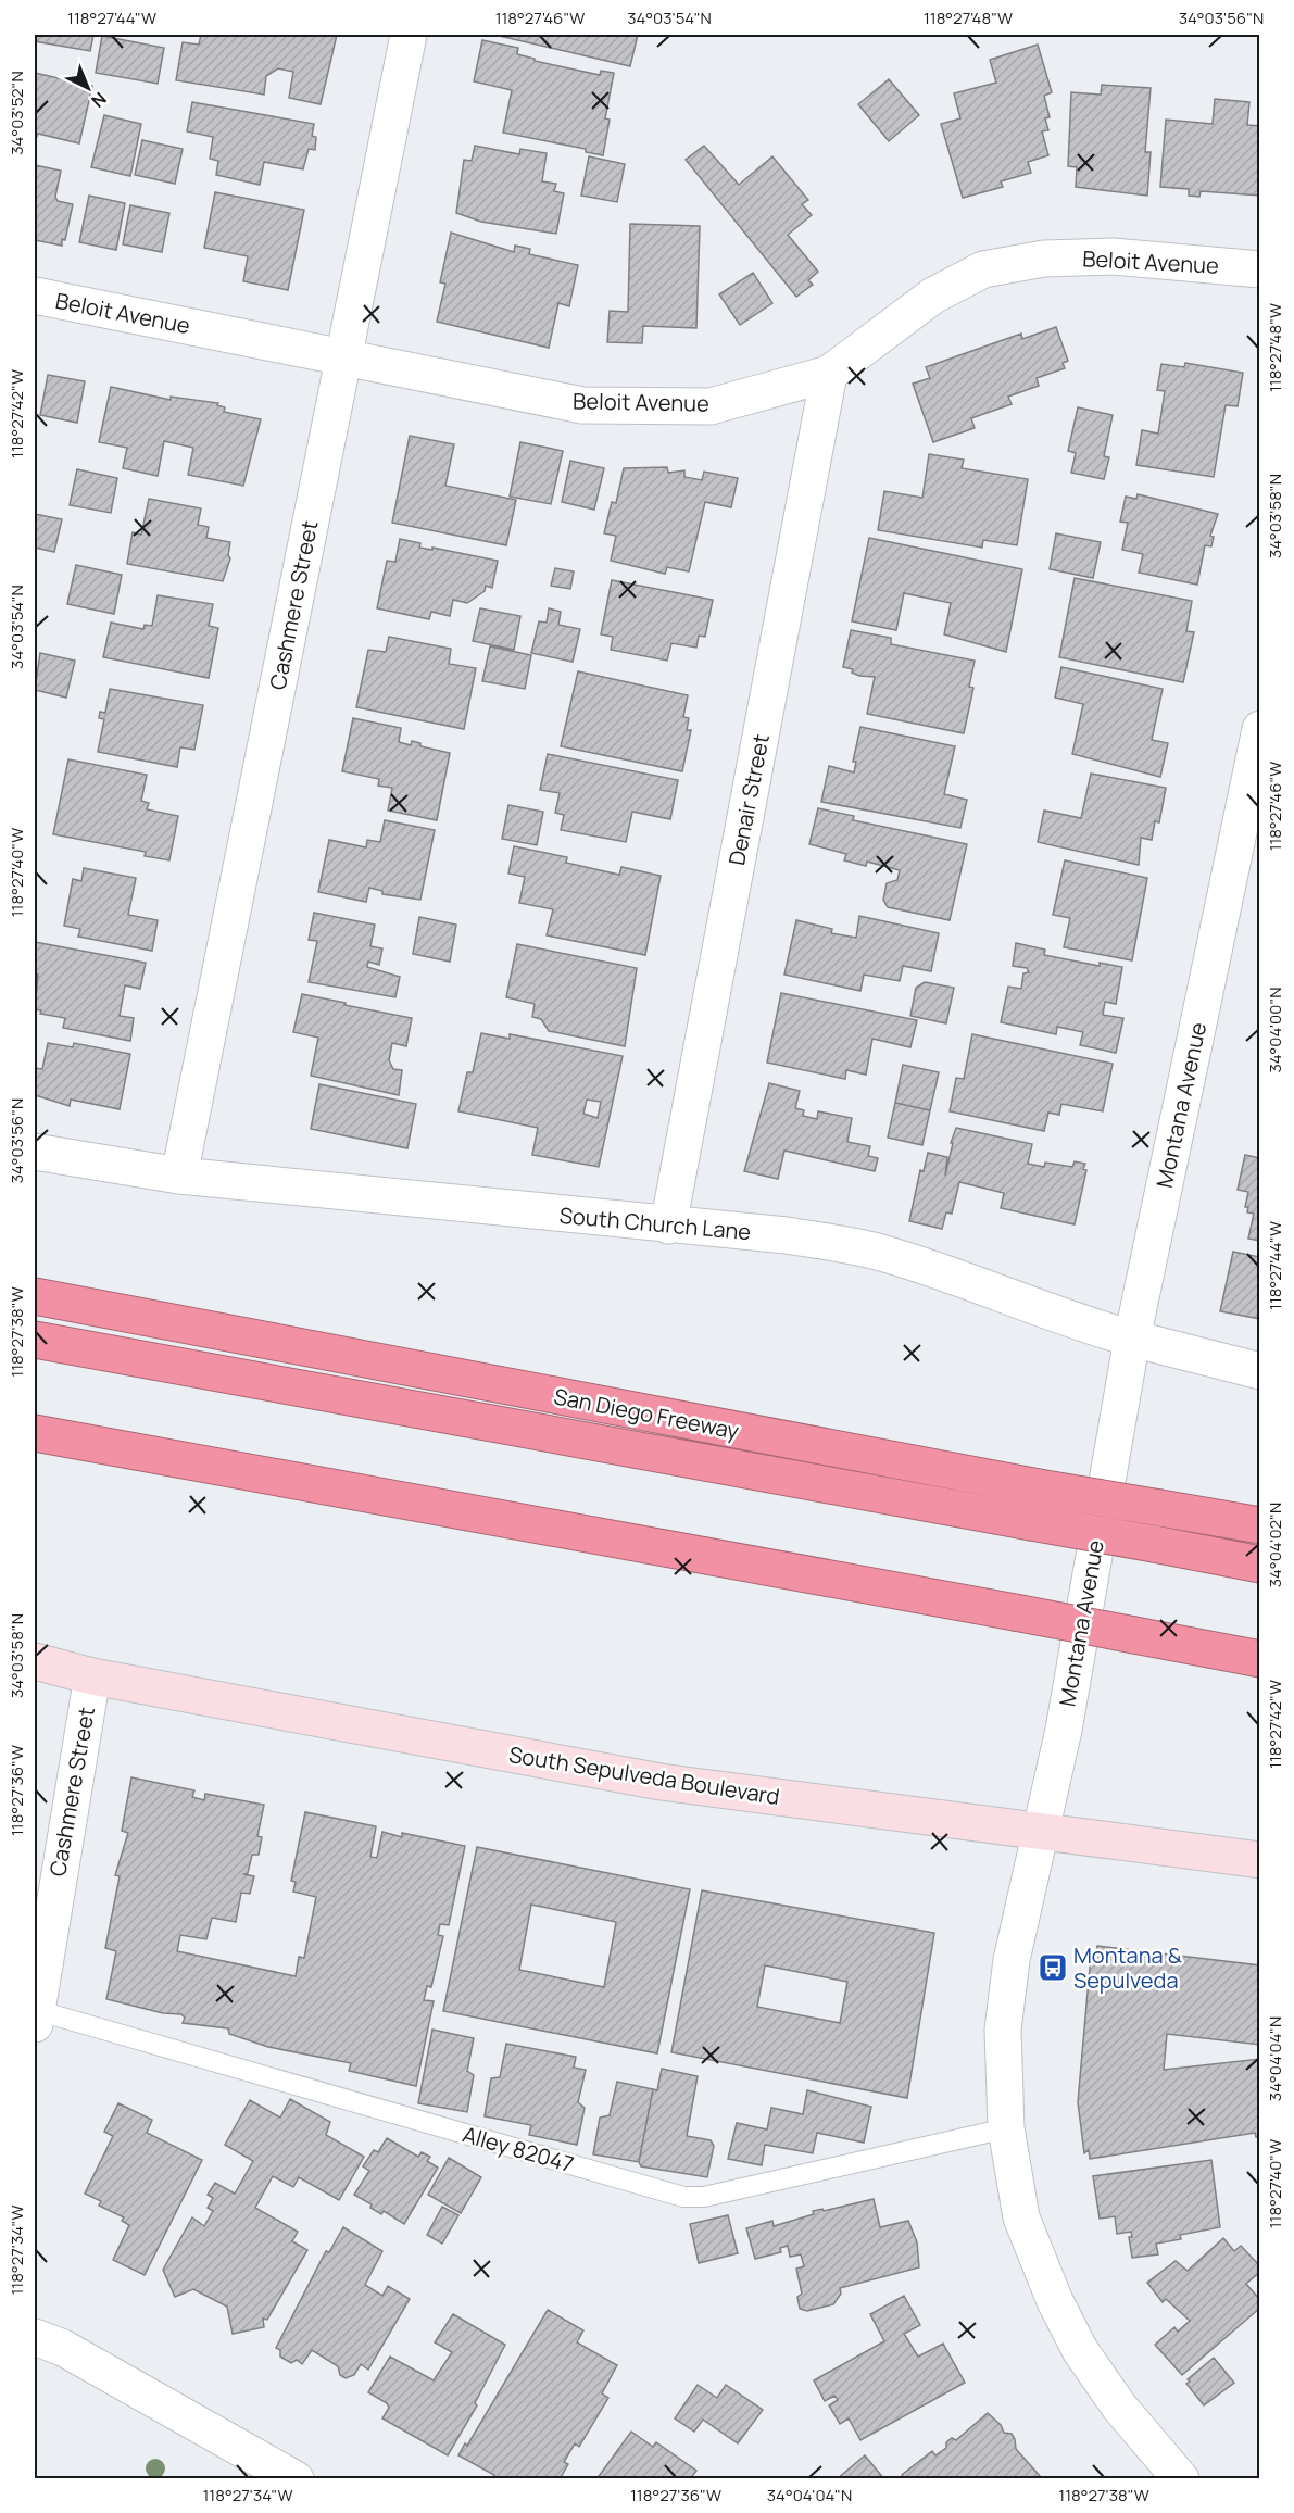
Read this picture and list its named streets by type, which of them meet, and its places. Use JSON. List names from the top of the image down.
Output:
{
  "streets": {
    "highway": ["San Diego Freeway"],
    "main road": ["South Sepulveda Boulevard"],
    "street": [
      "Beloit Avenue",
      "Cashmere Street",
      "Denair Street",
      "Montana Avenue",
      "South Church Lane"
    ],
    "lane": ["Alley 82047"]
  },
  "crossings": [
    ["Beloit Avenue", "Cashmere Street"],
    ["Beloit Avenue", "Denair Street"],
    ["Cashmere Street", "South Church Lane"],
    ["Cashmere Street", "South Sepulveda Boulevard"],
    ["Cashmere Street", "Alley 82047"],
    ["Denair Street", "South Church Lane"],
    ["Montana Avenue", "South Church Lane"],
    ["Montana Avenue", "South Sepulveda Boulevard"],
    ["Montana Avenue", "Alley 82047"]
  ],
  "places": {
    "bus stop": ["Montana & Sepulveda"]
  },
  "north": "bottom right",
  "coordinates": [
    "118°27'44\"W",
    "118°27'46\"W",
    "34°03'54\"N",
    "118°27'48\"W",
    "34°03'56\"N",
    "34°03'52\"N",
    "118°27'42\"W",
    "34°03'58\"N",
    "118°27'40\"W",
    "34°04'00\"N",
    "118°27'38\"W",
    "34°04'02\"N",
    "118°27'36\"W",
    "34°04'04\"N",
    "118°27'34\"W"
  ]
}
